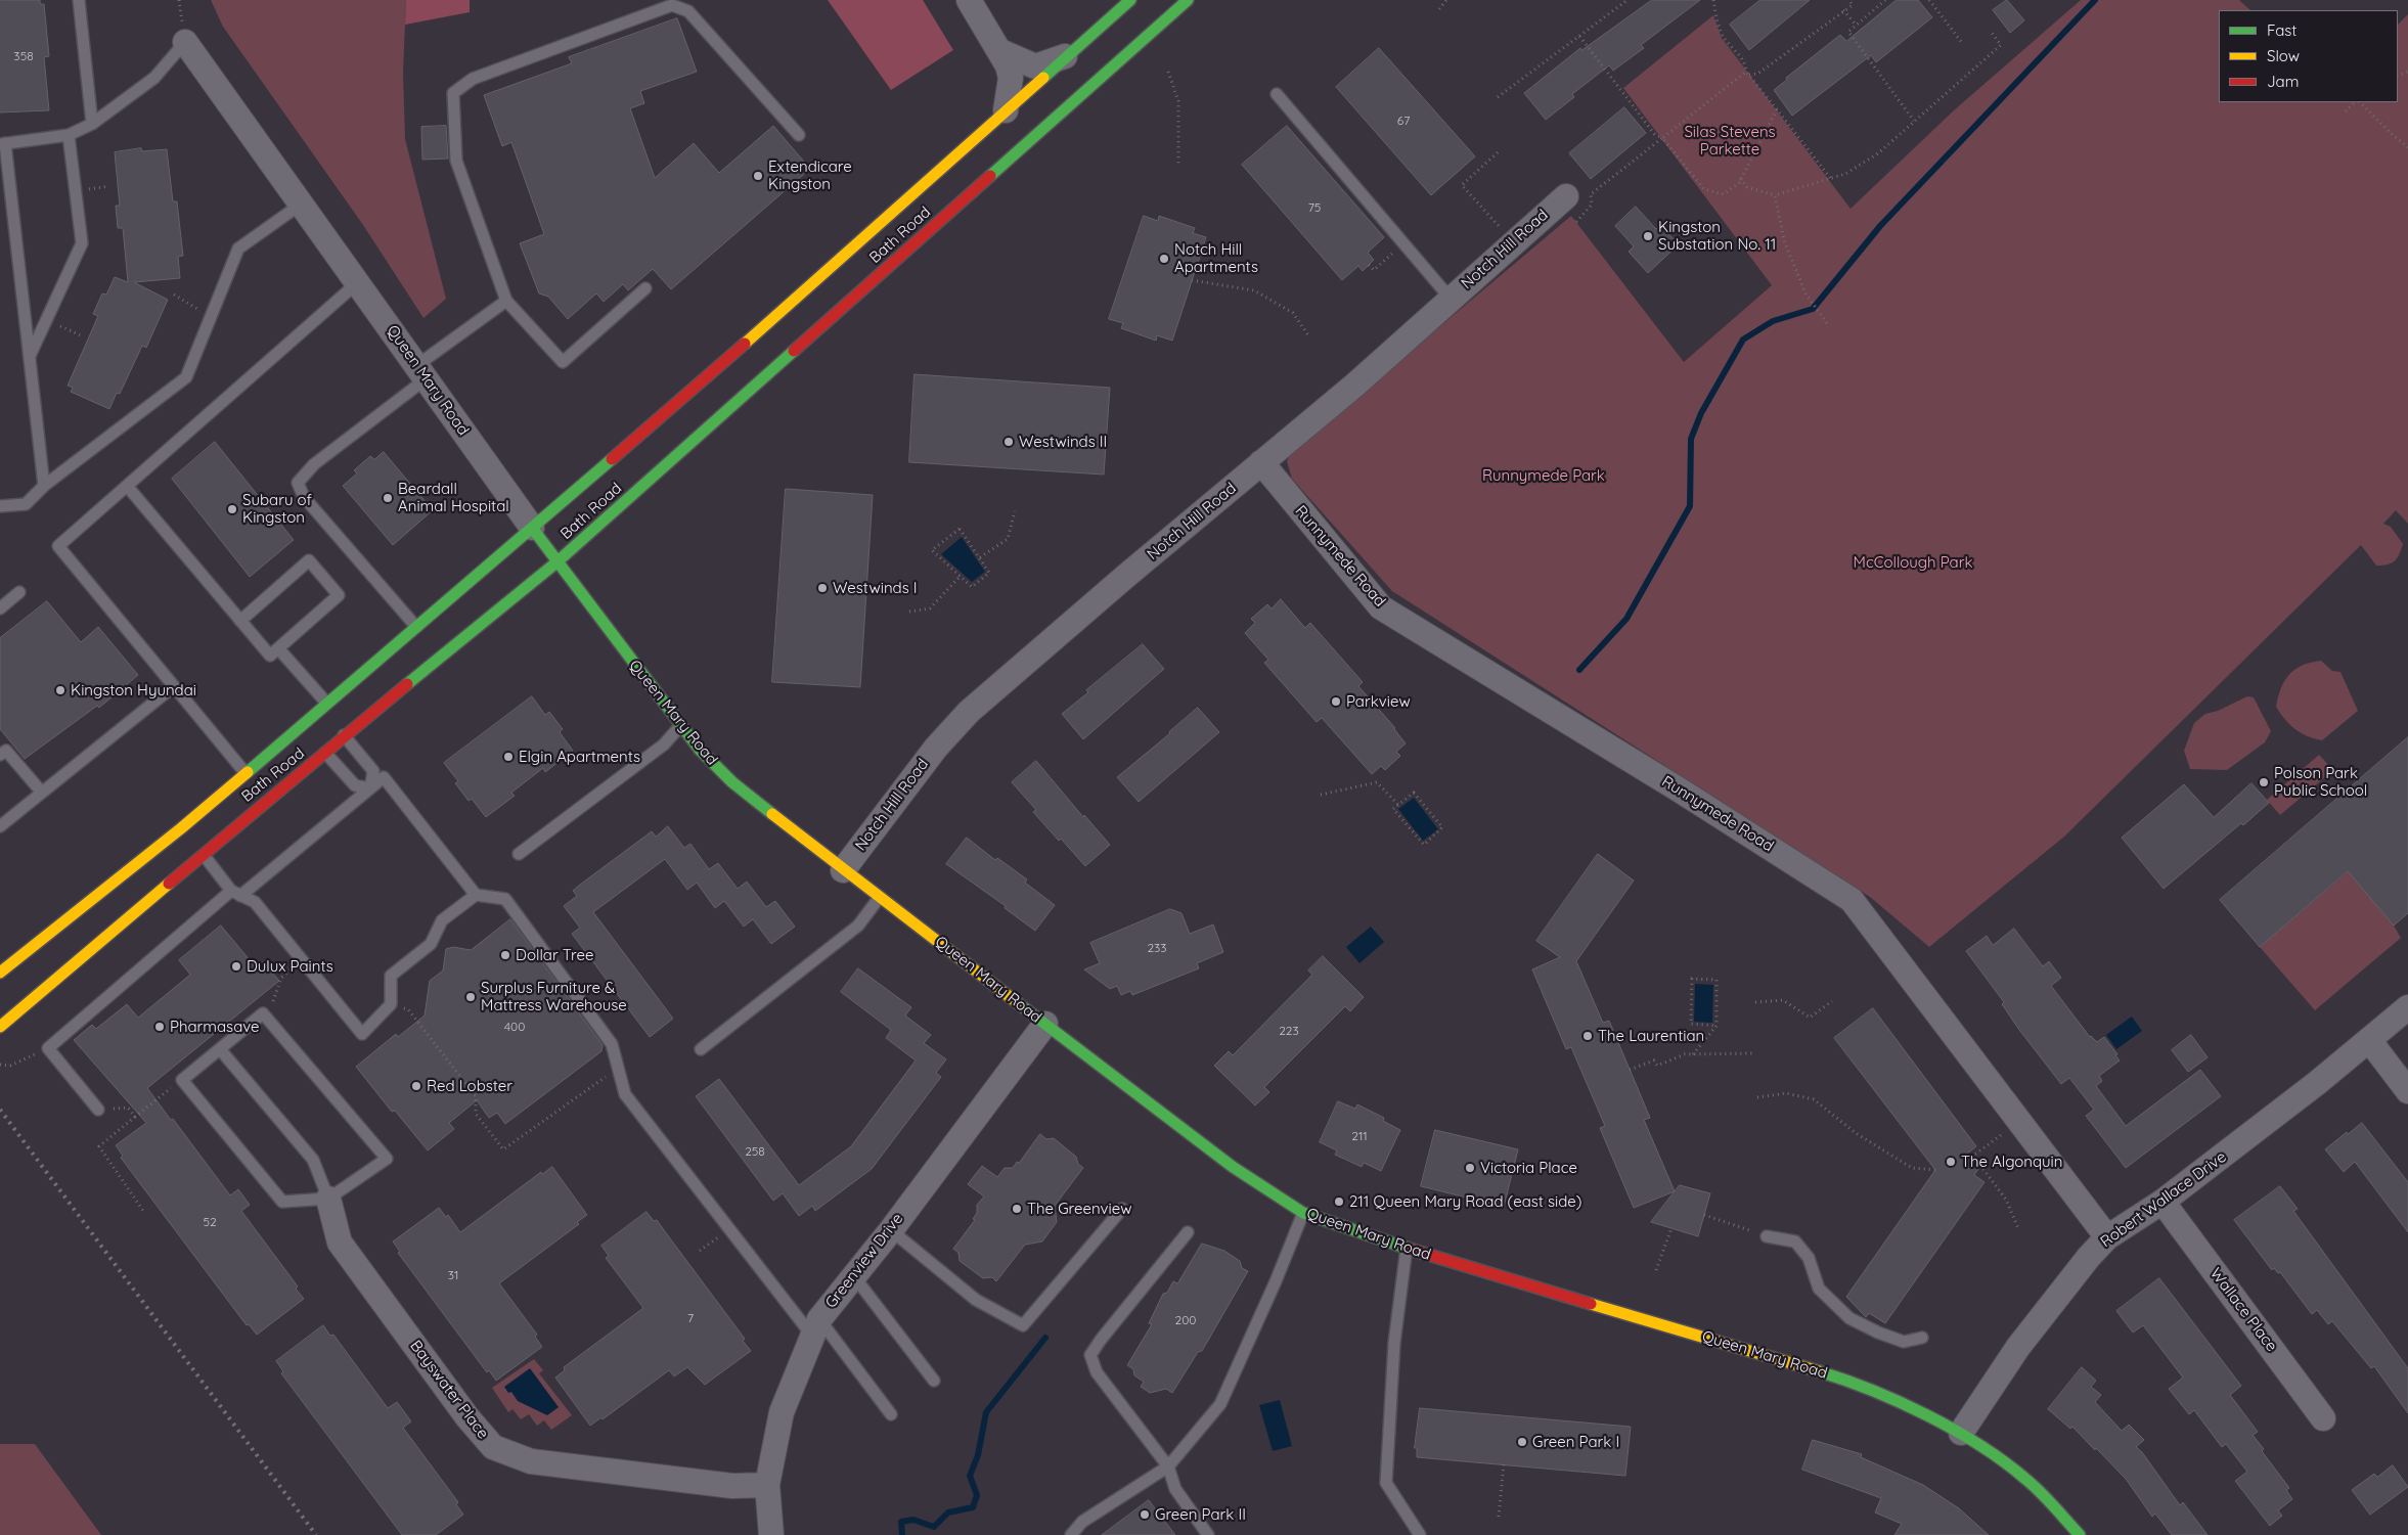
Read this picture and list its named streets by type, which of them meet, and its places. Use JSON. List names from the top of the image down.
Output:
{
  "streets": {
    "main road": ["Bath Road", "Queen Mary Road"],
    "street": [
      "Notch Hill Road",
      "Runnymede Road",
      "Robert Wallace Drive",
      "Greenview Drive",
      "Wallace Place",
      "Bayswater Place"
    ]
  },
  "crossings": [
    ["Bath Road", "Queen Mary Road"],
    ["Notch Hill Road", "Queen Mary Road"],
    ["Notch Hill Road", "Runnymede Road"],
    ["Queen Mary Road", "Robert Wallace Drive"],
    ["Queen Mary Road", "Greenview Drive"],
    ["Runnymede Road", "Robert Wallace Drive"],
    ["Robert Wallace Drive", "Wallace Place"],
    ["Greenview Drive", "Bayswater Place"]
  ],
  "parks": ["Silas Stevens Parkette", "Runnymede Park", "McCollough Park"],
  "places": [
    "Extendicare Kingston",
    "Kingston Substation No. 11",
    "Notch Hill Apartments",
    "Westwinds II",
    "Beardall Animal Hospital",
    "Subaru of Kingston",
    "Westwinds I",
    "Kingston Hyundai",
    "Parkview",
    "Elgin Apartments",
    "Polson Park Public School",
    "Dollar Tree",
    "Dulux Paints",
    "Surplus Furniture & Mattress Warehouse",
    "Pharmasave",
    "The Laurentian",
    "Red Lobster",
    "The Algonquin",
    "Victoria Place",
    "211 Queen Mary Road (east side)",
    "The Greenview",
    "Green Park I",
    "Green Park II"
  ],
  "house_numbers": [
    "358",
    "67",
    "75",
    "233",
    "400",
    "223",
    "211",
    "258",
    "52",
    "31",
    "7",
    "200"
  ],
  "legend": ["Fast", "Slow", "Jam"]
}
